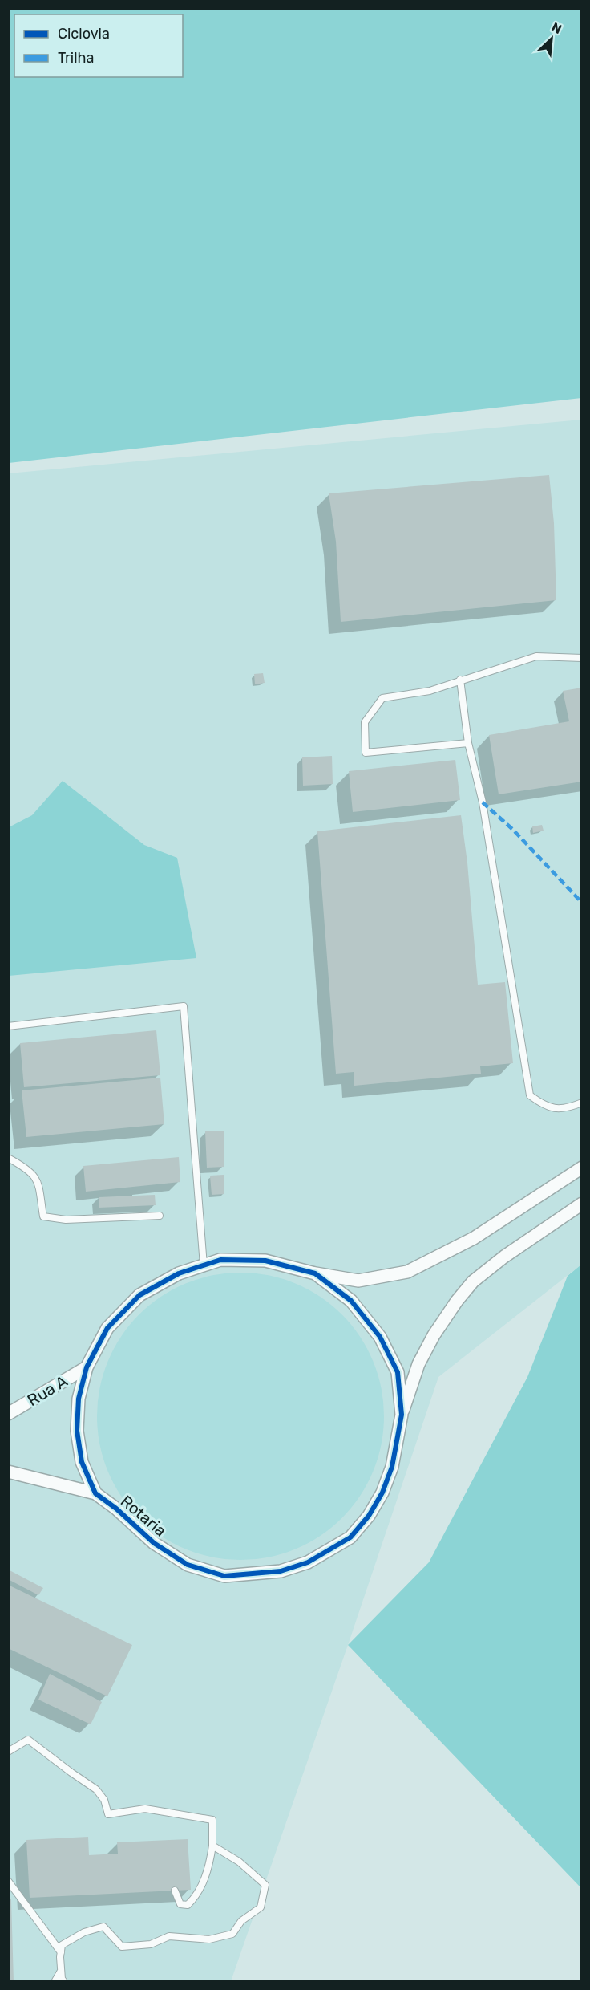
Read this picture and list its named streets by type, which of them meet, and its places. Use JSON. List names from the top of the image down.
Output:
{
  "streets": {
    "street": ["Rua A", "Rotaria"]
  },
  "crossings": [
    ["Rua A", "Rotaria"]
  ],
  "legend": ["Ciclovia", "Trilha"],
  "north": "top right"
}
